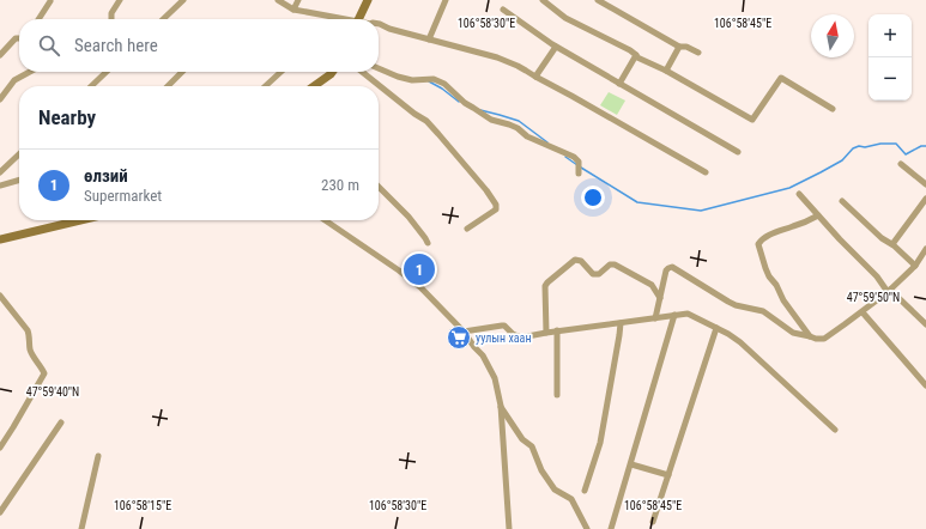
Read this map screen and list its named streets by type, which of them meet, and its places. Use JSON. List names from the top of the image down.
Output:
{
  "places": {
    "supermarket": ["уулын хаан"]
  },
  "north": "top",
  "page": {
    "map_buttons": ["+", "−"],
    "search": "Search here",
    "heading": "Nearby",
    "list": [
      {
        "mark": "1",
        "name": "өлзий",
        "note": "Supermarket",
        "value": "230 m"
      }
    ],
    "pins": "1"
  },
  "coordinates": [
    "106°58'30\"E",
    "106°58'45\"E",
    "47°59'50\"N",
    "47°59'40\"N",
    "106°58'15\"E"
  ]
}
